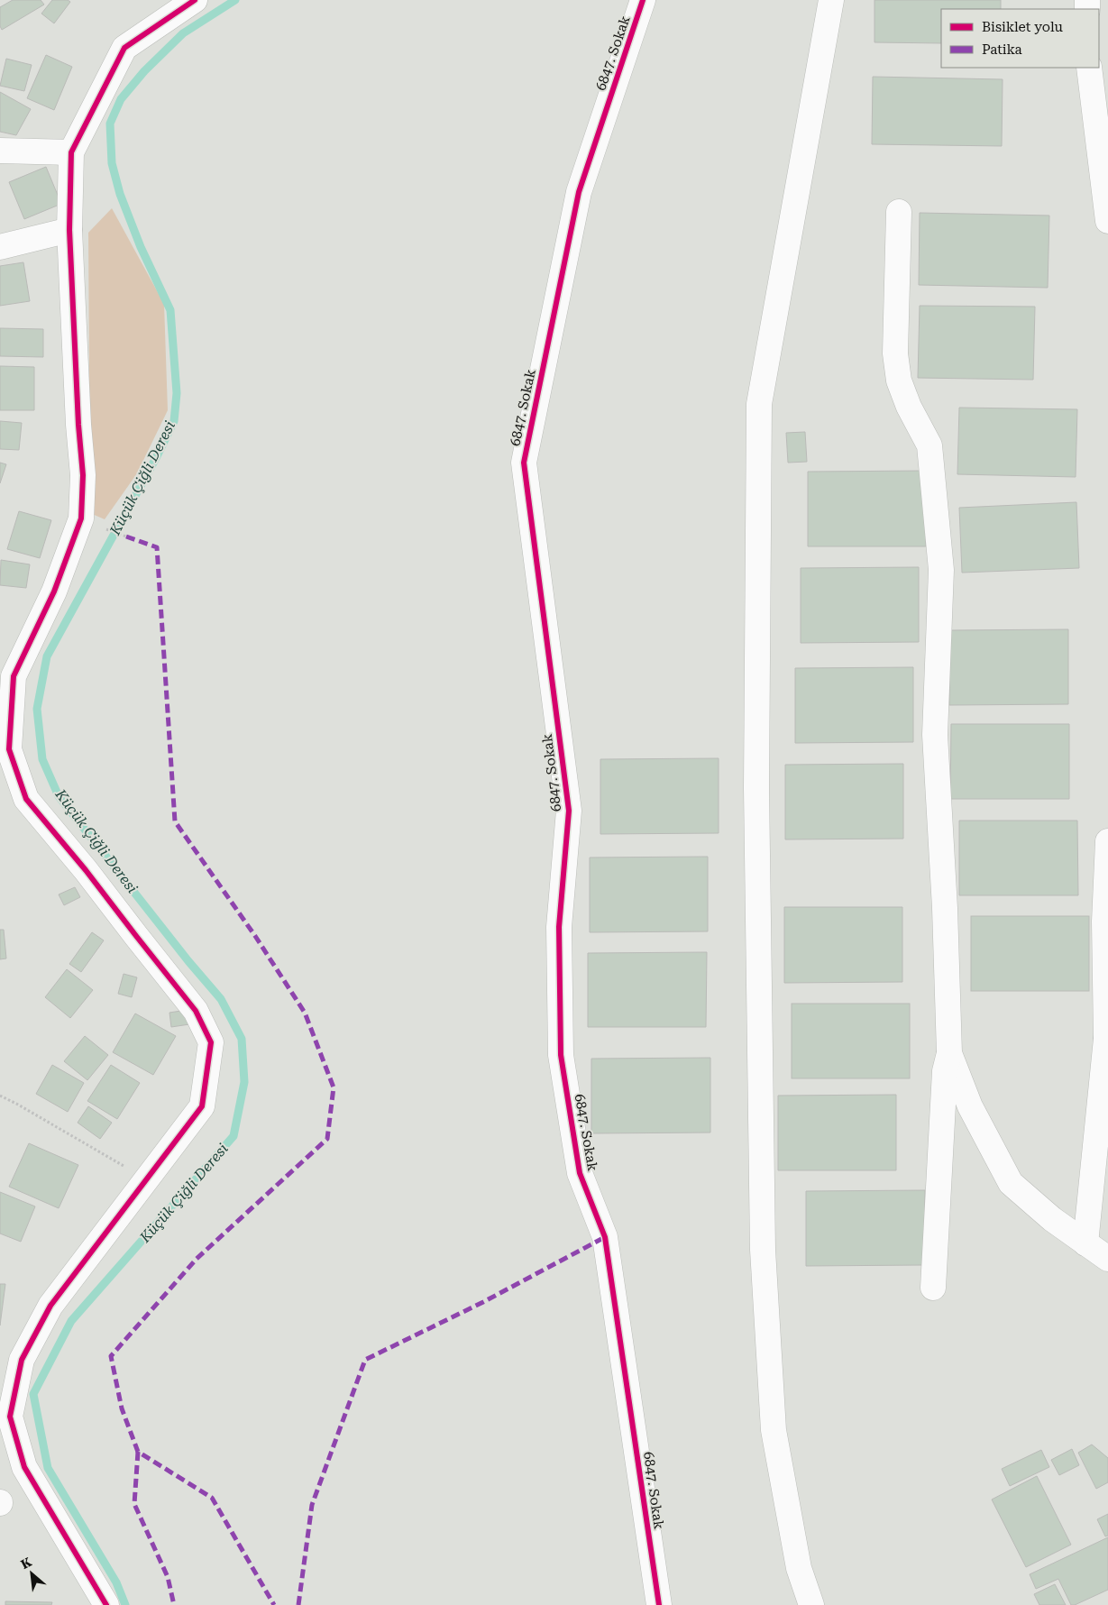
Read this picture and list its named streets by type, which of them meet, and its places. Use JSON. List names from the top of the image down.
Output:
{
  "streets": {
    "street": ["6847. Sokak"]
  },
  "water": ["Küçük Çiğli Deresi"],
  "legend": ["Bisiklet yolu", "Patika"],
  "north": "top left"
}
